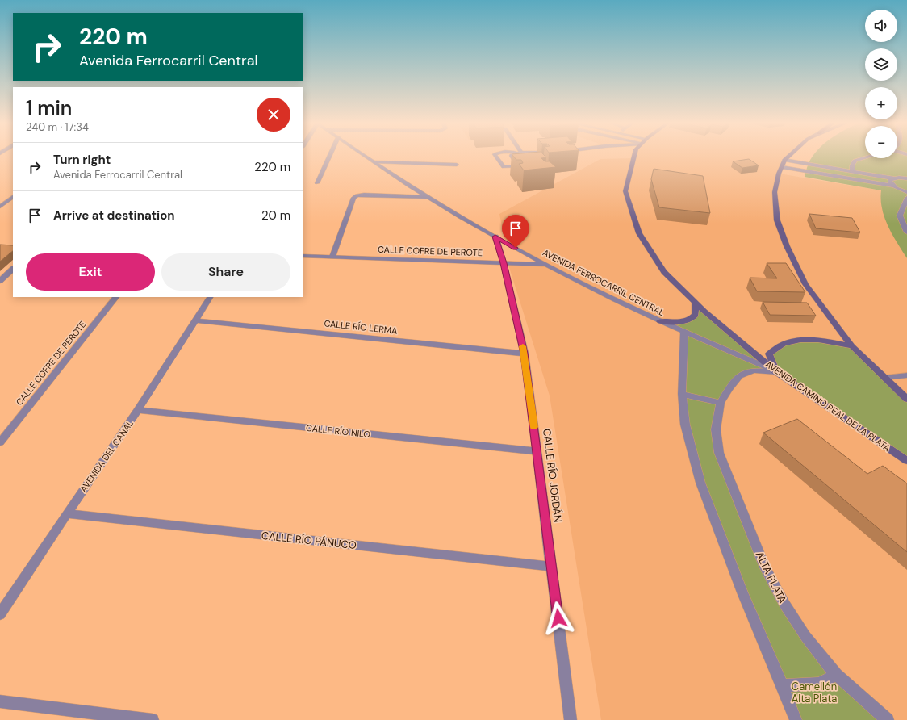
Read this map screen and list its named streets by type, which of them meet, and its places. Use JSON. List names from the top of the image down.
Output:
{
  "streets": {
    "main road": ["AVENIDA CAMINO REAL DE LA PLATA"],
    "street": [
      "CALLE COFRE DE PEROTE",
      "AVENIDA FERROCARRIL CENTRAL",
      "CALLE RÍO LERMA",
      "CALLE RÍO NILO",
      "AVENIDA DEL CANAL",
      "CALLE RÍO JORDÁN",
      "CALLE RÍO PÁNUCO",
      "ALTA PLATA"
    ]
  },
  "crossings": [
    ["CALLE COFRE DE PEROTE", "AVENIDA FERROCARRIL CENTRAL"],
    ["CALLE COFRE DE PEROTE", "CALLE RÍO JORDÁN"],
    ["AVENIDA FERROCARRIL CENTRAL", "AVENIDA CAMINO REAL DE LA PLATA"],
    ["AVENIDA FERROCARRIL CENTRAL", "CALLE RÍO JORDÁN"],
    ["AVENIDA FERROCARRIL CENTRAL", "ALTA PLATA"],
    ["CALLE RÍO LERMA", "AVENIDA DEL CANAL"],
    ["CALLE RÍO LERMA", "CALLE RÍO JORDÁN"],
    ["AVENIDA CAMINO REAL DE LA PLATA", "ALTA PLATA"],
    ["CALLE RÍO NILO", "AVENIDA DEL CANAL"],
    ["CALLE RÍO NILO", "CALLE RÍO JORDÁN"],
    ["AVENIDA DEL CANAL", "CALLE RÍO PÁNUCO"],
    ["CALLE RÍO JORDÁN", "CALLE RÍO PÁNUCO"]
  ],
  "parks": ["Camellón Alta Plata"],
  "page": {
    "map_buttons": ["+", "−"],
    "turn": ["220 m", "Avenida Ferrocarril Central"],
    "heading": ["1 min", "240 m · 17:34"],
    "list": [
      {
        "name": "Turn right",
        "note": "Avenida Ferrocarril Central",
        "value": "220 m"
      },
      {
        "name": "Arrive at destination",
        "value": "20 m"
      }
    ],
    "buttons": ["Exit", "Share"]
  }
}
